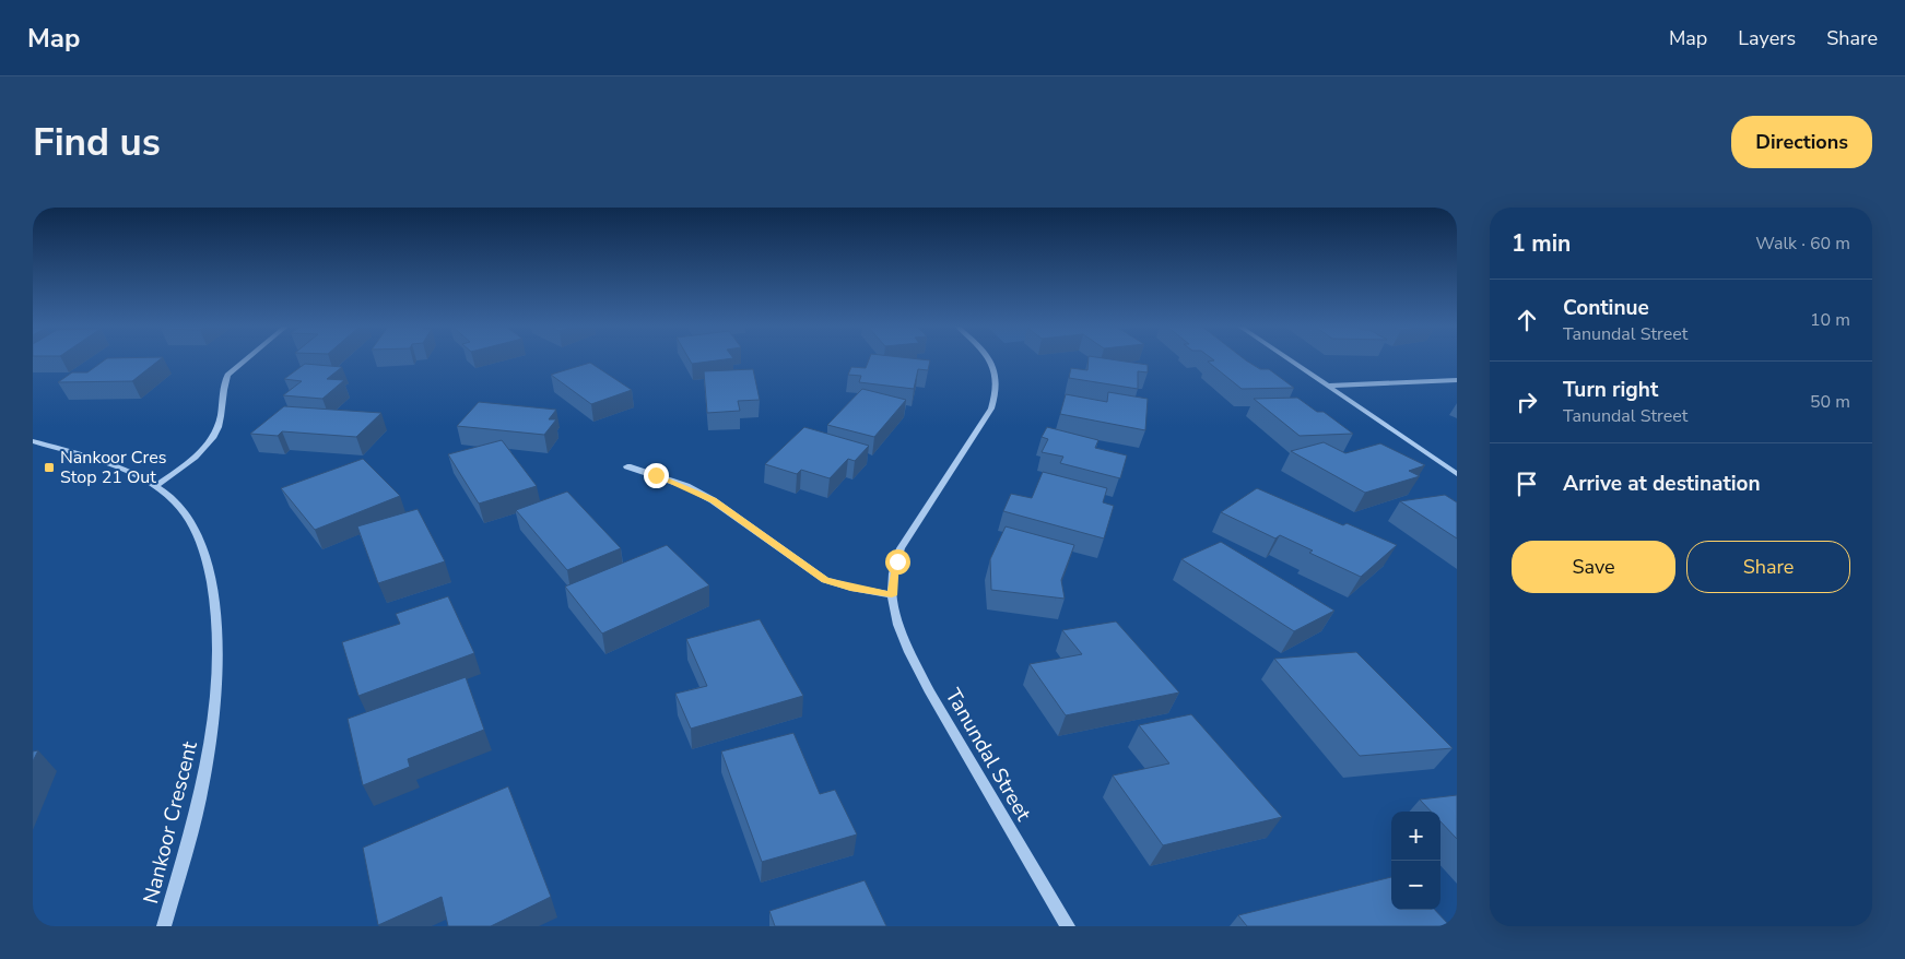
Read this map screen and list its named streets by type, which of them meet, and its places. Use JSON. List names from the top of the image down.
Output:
{
  "streets": {
    "street": ["Tanundal Street", "Nankoor Crescent"]
  },
  "places": {
    "transit": ["Nankoor Cres Stop 21 Out"]
  },
  "page": {
    "header": "Map",
    "nav": ["Map", "Layers", "Share"],
    "buttons": [
      "Directions",
      ["Save", "Share"]
    ],
    "title": "Find us",
    "heading": ["1 min", "Walk · 60 m"],
    "list": [
      ["Continue", "Tanundal Street", "10 m"],
      ["Turn right", "Tanundal Street", "50 m"],
      "Arrive at destination"
    ],
    "map_buttons": ["+", "−"]
  }
}
